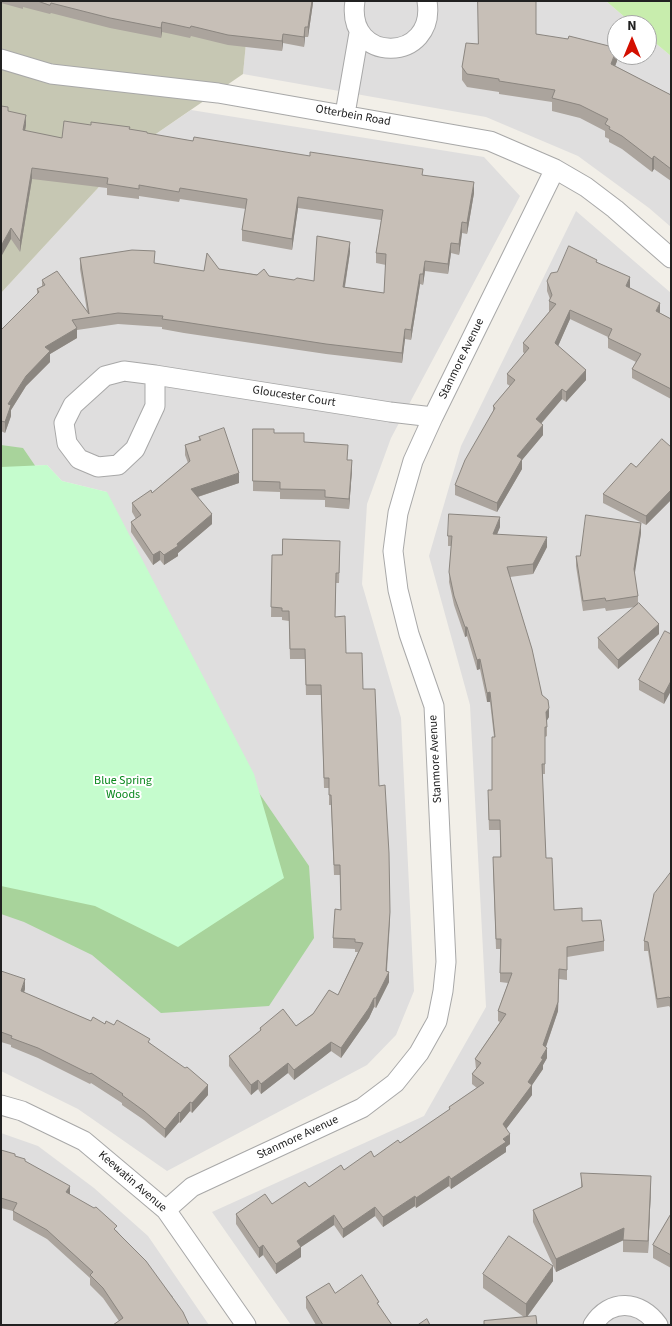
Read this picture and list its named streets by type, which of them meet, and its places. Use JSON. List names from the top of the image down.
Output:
{
  "streets": {
    "street": [
      "Otterbein Road",
      "Stanmore Avenue",
      "Gloucester Court",
      "Keewatin Avenue"
    ]
  },
  "crossings": [
    ["Otterbein Road", "Stanmore Avenue"],
    ["Stanmore Avenue", "Gloucester Court"],
    ["Stanmore Avenue", "Keewatin Avenue"]
  ],
  "parks": ["Blue Spring Woods"],
  "north": "top"
}
